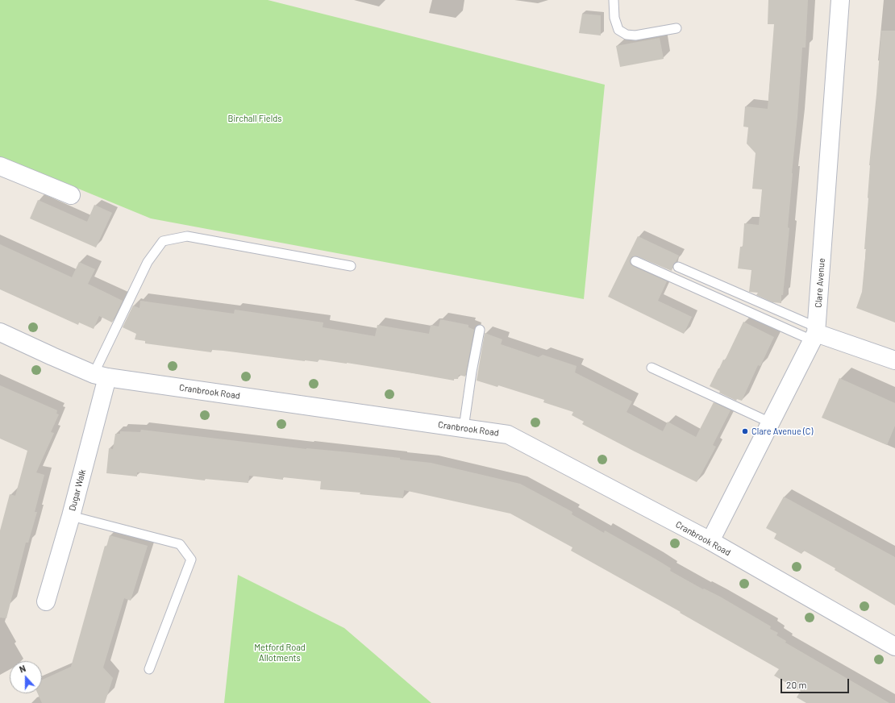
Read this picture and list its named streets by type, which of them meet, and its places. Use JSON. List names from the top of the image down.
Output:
{
  "streets": {
    "street": ["Clare Avenue", "Cranbrook Road", "Dugar Walk"]
  },
  "crossings": [
    ["Clare Avenue", "Cranbrook Road"],
    ["Cranbrook Road", "Dugar Walk"]
  ],
  "parks": ["Birchall Fields", "Metford Road Allotments"],
  "places": ["Clare Avenue (C)"],
  "scale_bar": "20 m",
  "north": "top"
}
